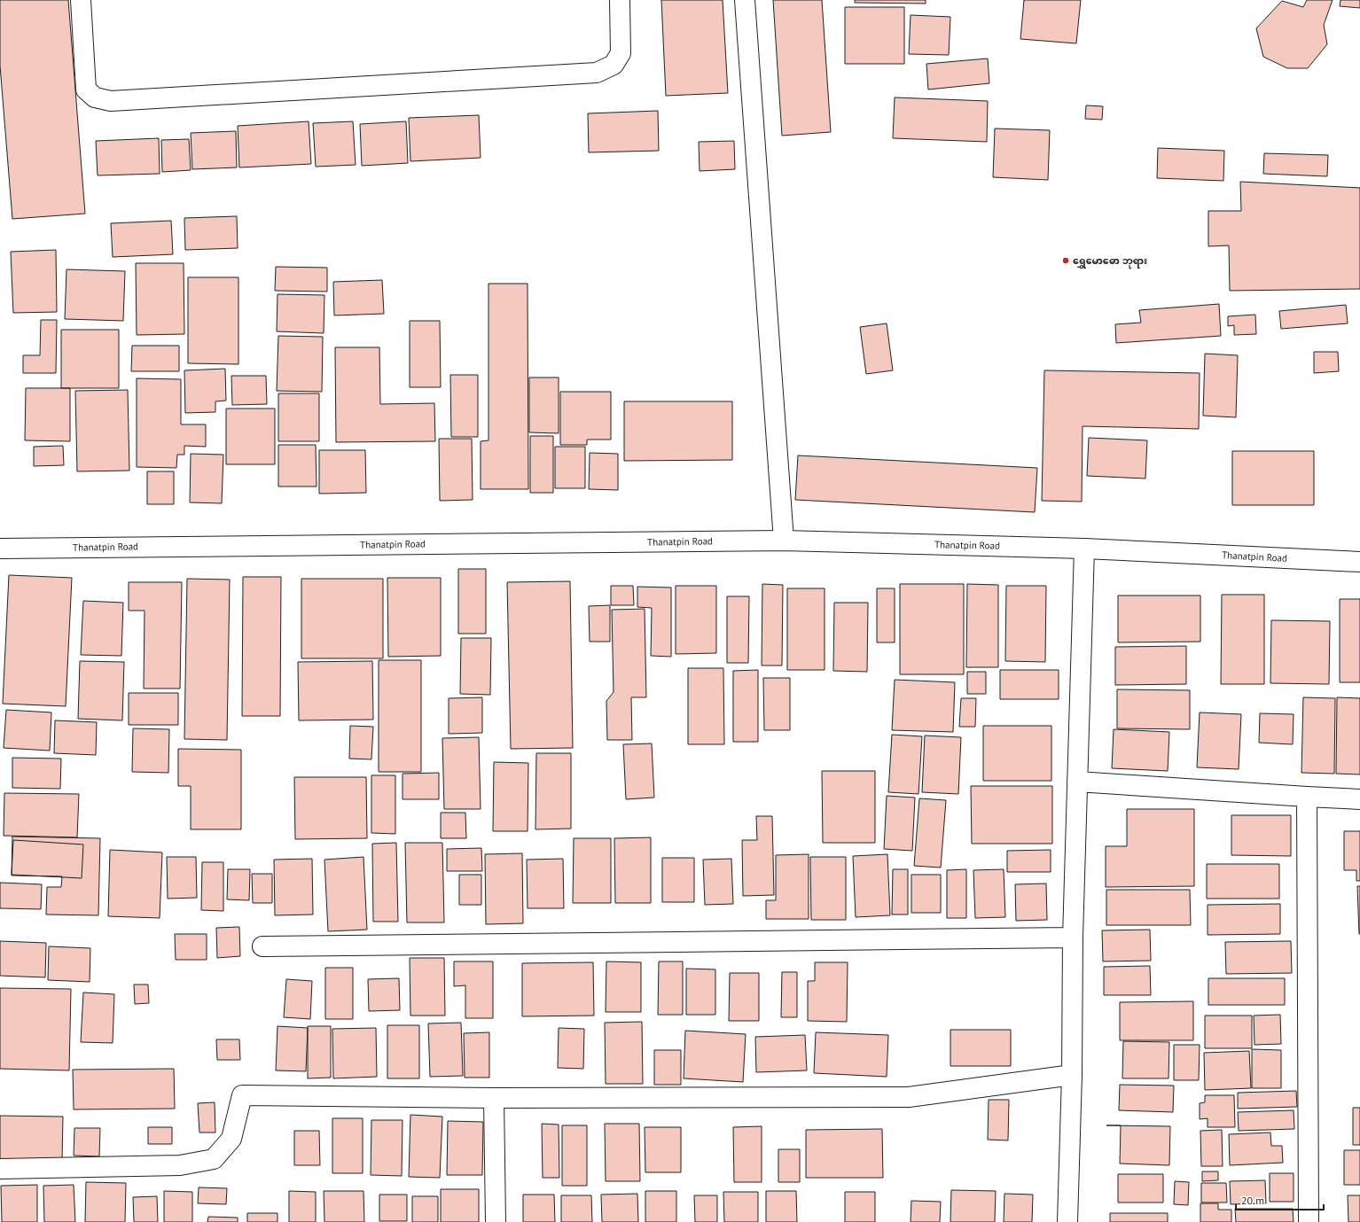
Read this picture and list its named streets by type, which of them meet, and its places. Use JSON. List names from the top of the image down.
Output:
{
  "streets": {
    "street": ["Thanatpin Road"]
  },
  "places": ["ရွှေမောဓော ဘုရား"],
  "scale_bar": "20 m"
}
